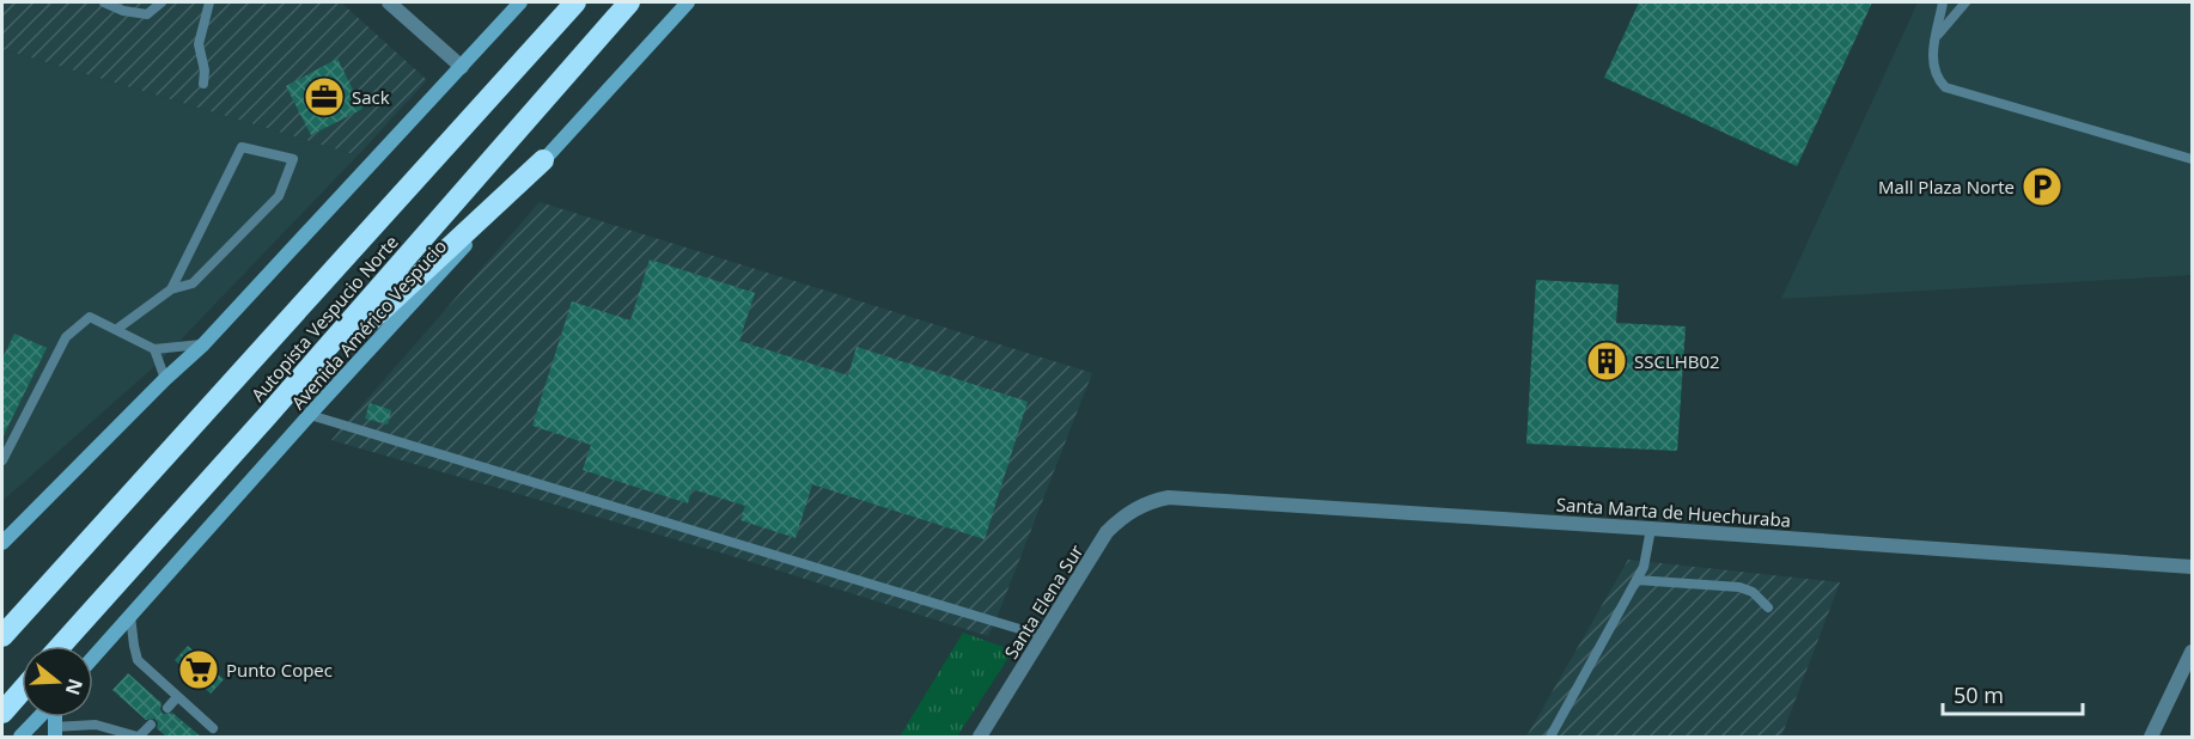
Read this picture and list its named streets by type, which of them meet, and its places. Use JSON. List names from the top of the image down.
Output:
{
  "streets": {
    "highway": ["Autopista Vespucio Norte"],
    "main road": ["Avenida Américo Vespucio"],
    "street": ["Santa Marta de Huechuraba", "Santa Elena Sur"]
  },
  "crossings": [
    ["Santa Marta de Huechuraba", "Santa Elena Sur"]
  ],
  "places": {
    "office": ["Sack"],
    "parking": ["Mall Plaza Norte"],
    "building": ["SSCLHB02"],
    "supermarket": ["Punto Copec"]
  },
  "scale_bar": "50 m",
  "north": "right"
}
